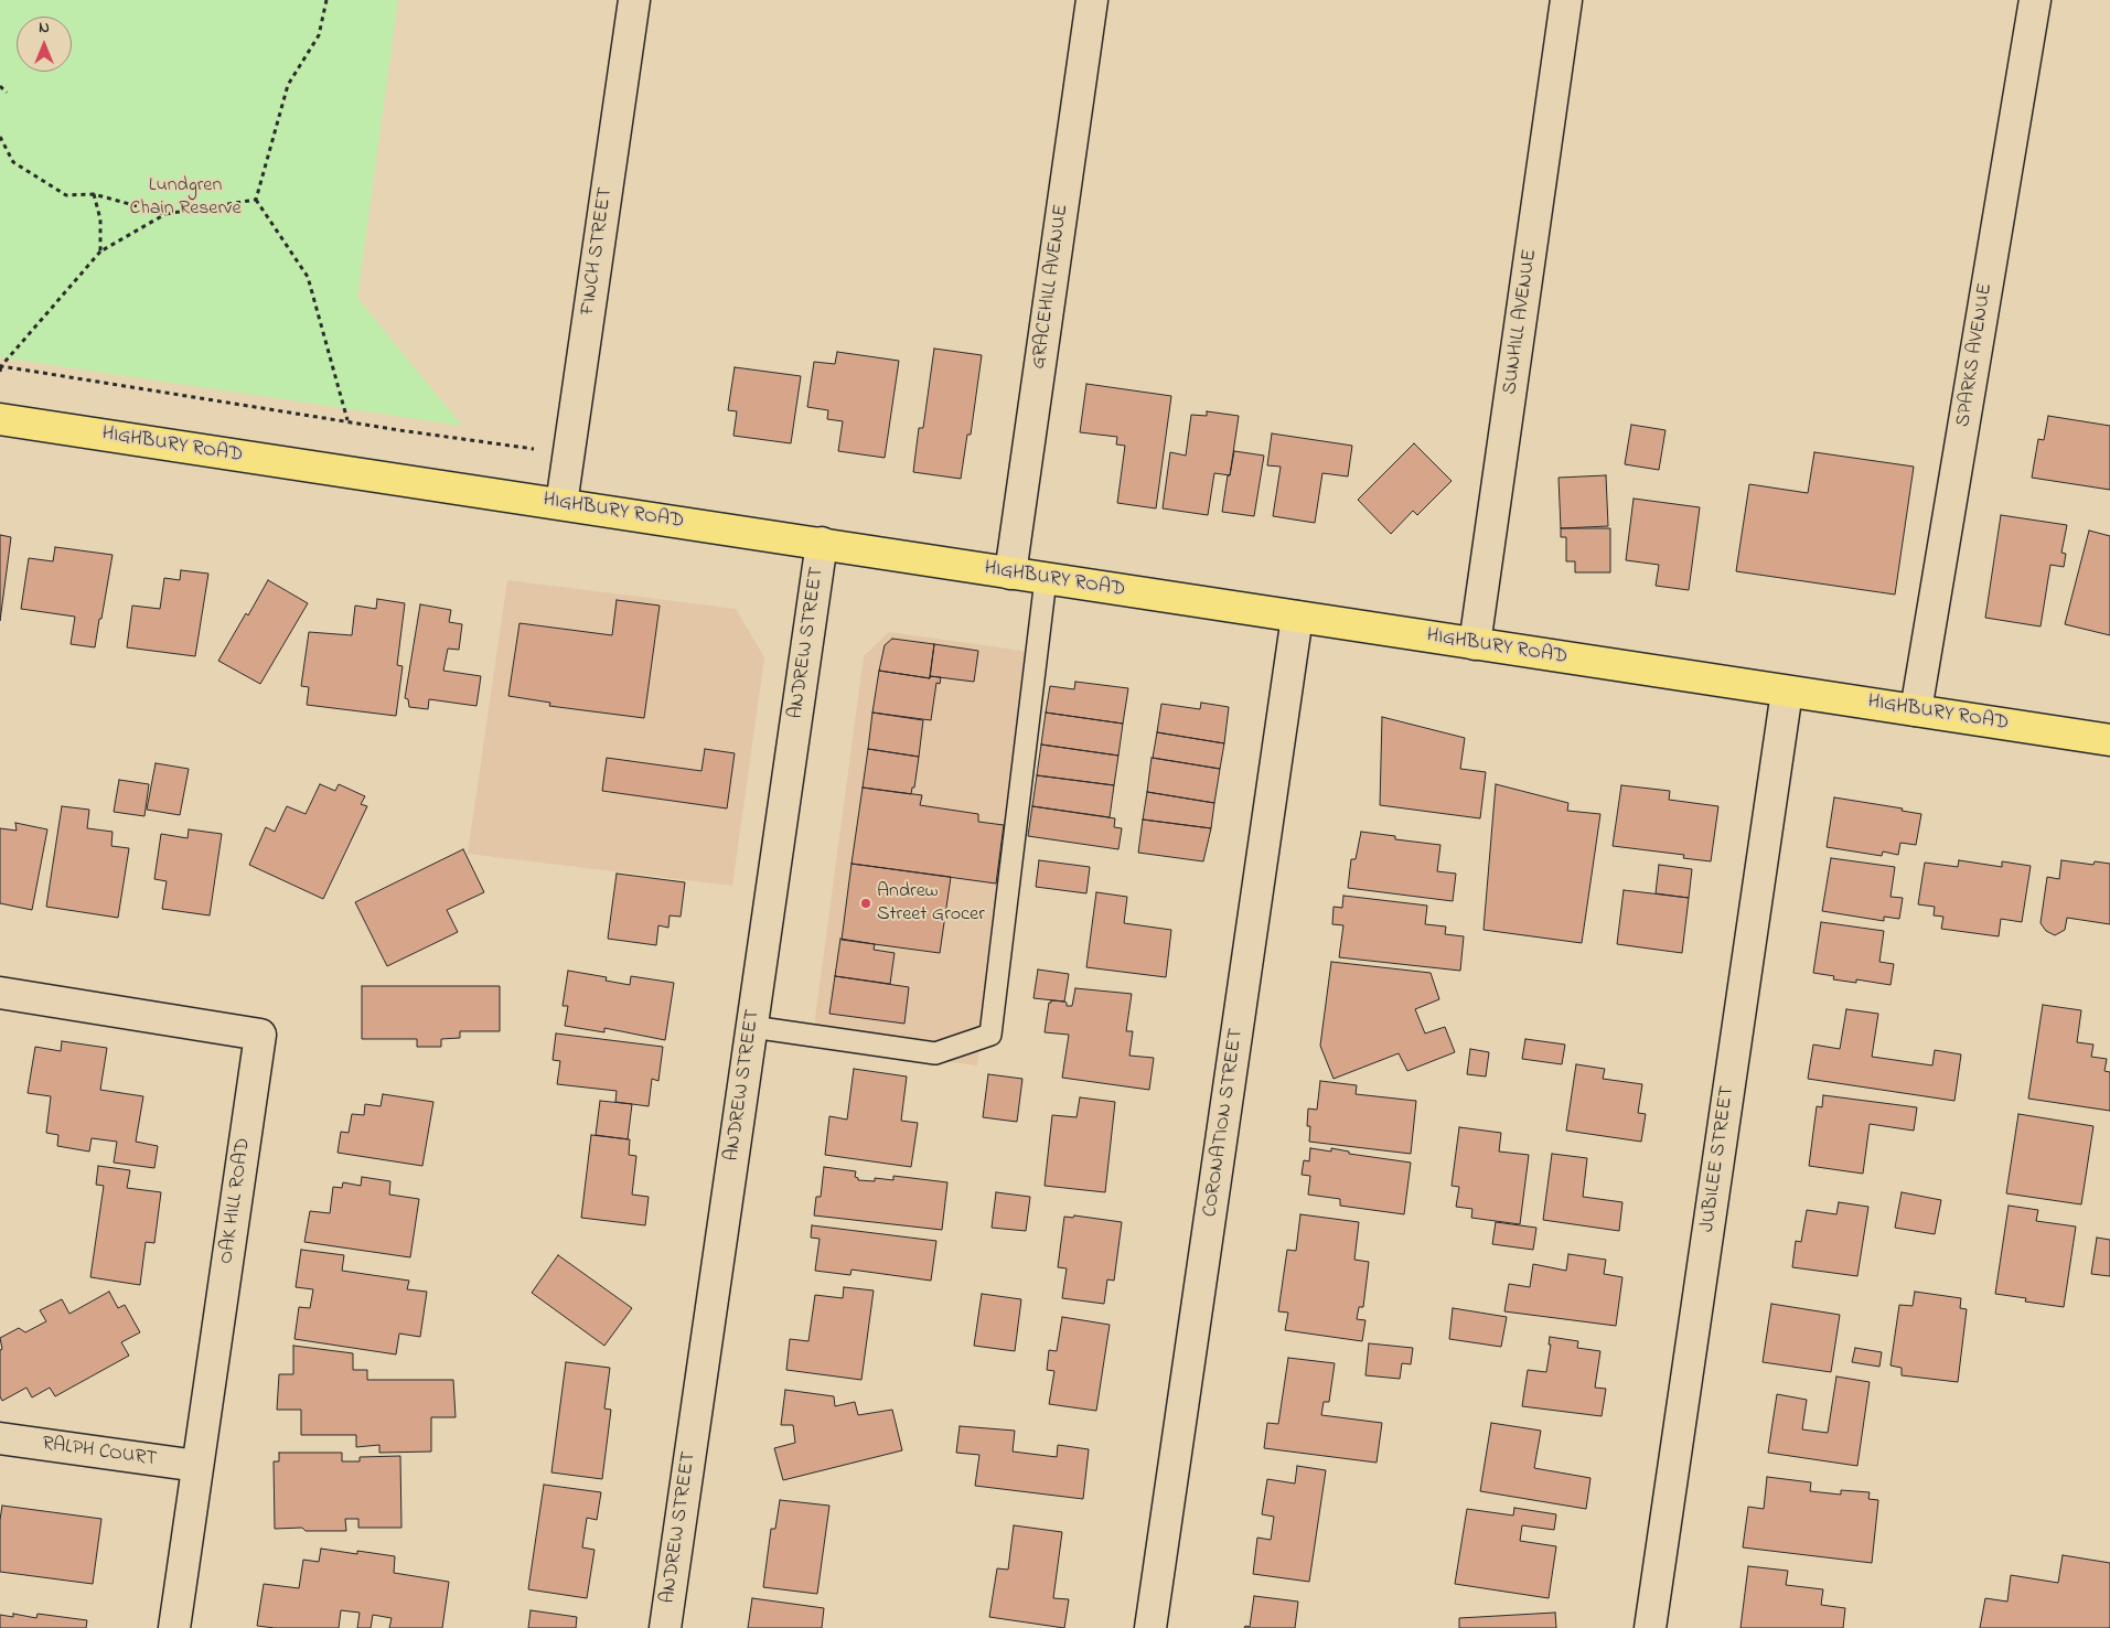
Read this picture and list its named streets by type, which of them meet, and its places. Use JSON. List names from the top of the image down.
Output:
{
  "streets": {
    "main road": ["HIGHBURY ROAD"],
    "street": [
      "FINCH STREET",
      "GRACEHILL AVENUE",
      "SUNHILL AVENUE",
      "SPARKS AVENUE",
      "ANDREW STREET",
      "CORONATION STREET",
      "JUBILEE STREET",
      "OAK HILL ROAD",
      "RALPH COURT"
    ]
  },
  "crossings": [
    ["FINCH STREET", "HIGHBURY ROAD"],
    ["GRACEHILL AVENUE", "HIGHBURY ROAD"],
    ["SUNHILL AVENUE", "HIGHBURY ROAD"],
    ["SPARKS AVENUE", "HIGHBURY ROAD"],
    ["HIGHBURY ROAD", "ANDREW STREET"],
    ["HIGHBURY ROAD", "CORONATION STREET"],
    ["HIGHBURY ROAD", "JUBILEE STREET"],
    ["OAK HILL ROAD", "RALPH COURT"]
  ],
  "parks": ["Lundgren Chain Reserve"],
  "places": ["Andrew Street Grocer"],
  "north": "top"
}
